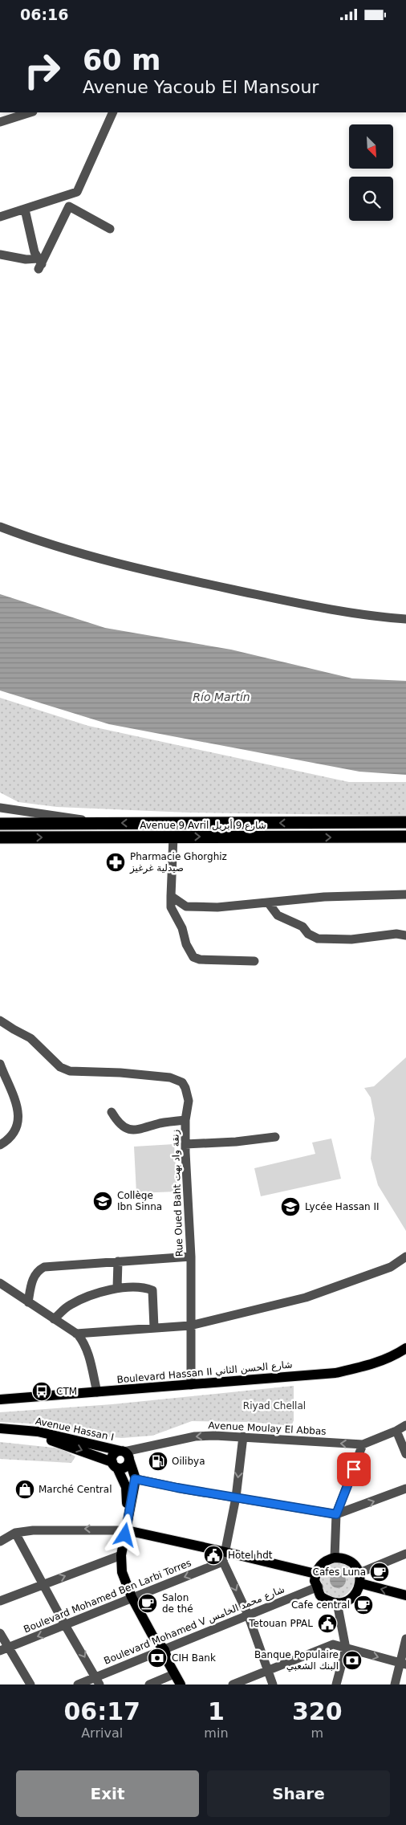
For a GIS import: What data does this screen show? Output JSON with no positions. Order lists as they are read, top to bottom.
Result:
{
  "streets": {
    "highway": ["Avenue 9 Avril شارع 9 أبريل"],
    "main road": ["Boulevard Hassan II شارع الحسن الثاني", "Avenue Hassan I"],
    "street": [
      "Rue Oued Baht زنقة واد بهت",
      "Avenue Moulay El Abbas",
      "Boulevard Mohamed Ben Larbi Torres",
      "Boulevard Mohamed V شارع محمد الخامس"
    ]
  },
  "crossings": [
    ["Rue Oued Baht زنقة واد بهت", "Boulevard Hassan II شارع الحسن الثاني"],
    ["Avenue Moulay El Abbas", "Avenue Hassan I"]
  ],
  "water": ["Río Martín"],
  "parks": ["Riyad Chellal"],
  "places": {
    "pharmacy": ["Pharmacie Ghorghiz صيدلية غرغيز"],
    "school or university": ["Collège Ibn Sinna", "Lycée Hassan II"],
    "bus stop": ["CTM"],
    "fuel station": ["Oilibya"],
    "shop": ["Marché Central"],
    "public building": ["Hotel hdt", "Tetouan PPAL"],
    "cafe": ["Cafes Luna", "Salon de thé", "Cafe central"],
    "bank": ["CIH Bank", "Banque Populaire البنك الشعبي"]
  },
  "north": "bottom right",
  "page": {
    "status": "06:16",
    "turn": ["60 m", "Avenue Yacoub El Mansour"],
    "eta": [
      "06:17",
      "Arrival",
      "1",
      "min",
      "320",
      "m"
    ],
    "buttons": ["Exit", "Share"]
  }
}
